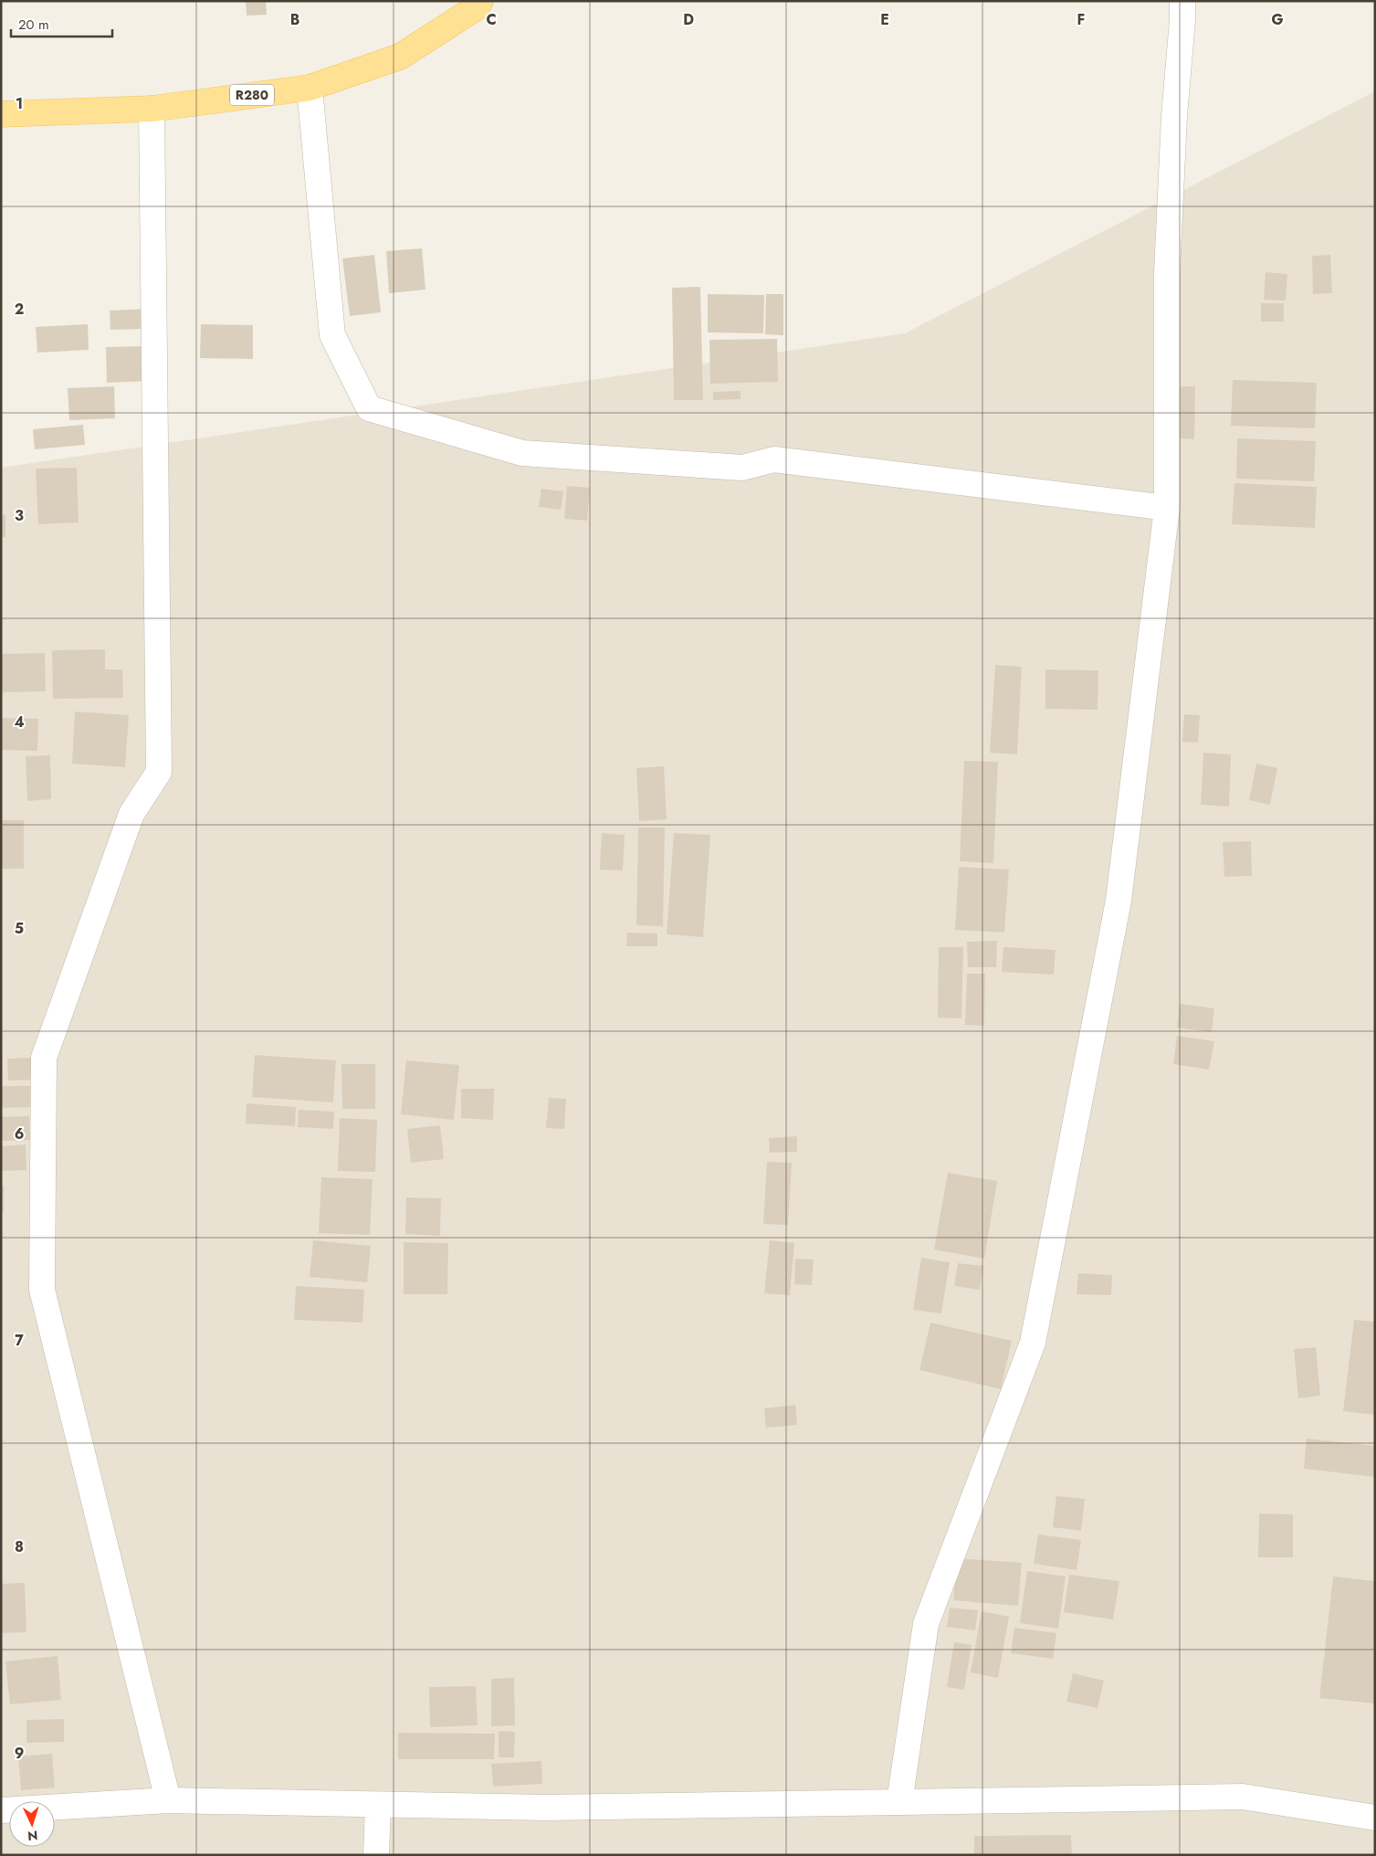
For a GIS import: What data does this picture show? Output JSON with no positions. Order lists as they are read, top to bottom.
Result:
{
  "streets": {
    "main road": ["R280"]
  },
  "scale_bar": "20 m",
  "north": "bottom",
  "grid": {
    "columns": [
      "B",
      "C",
      "D",
      "E",
      "F",
      "G"
    ],
    "rows": [
      "1",
      "2",
      "3",
      "4",
      "5",
      "6",
      "7",
      "8",
      "9"
    ]
  }
}
